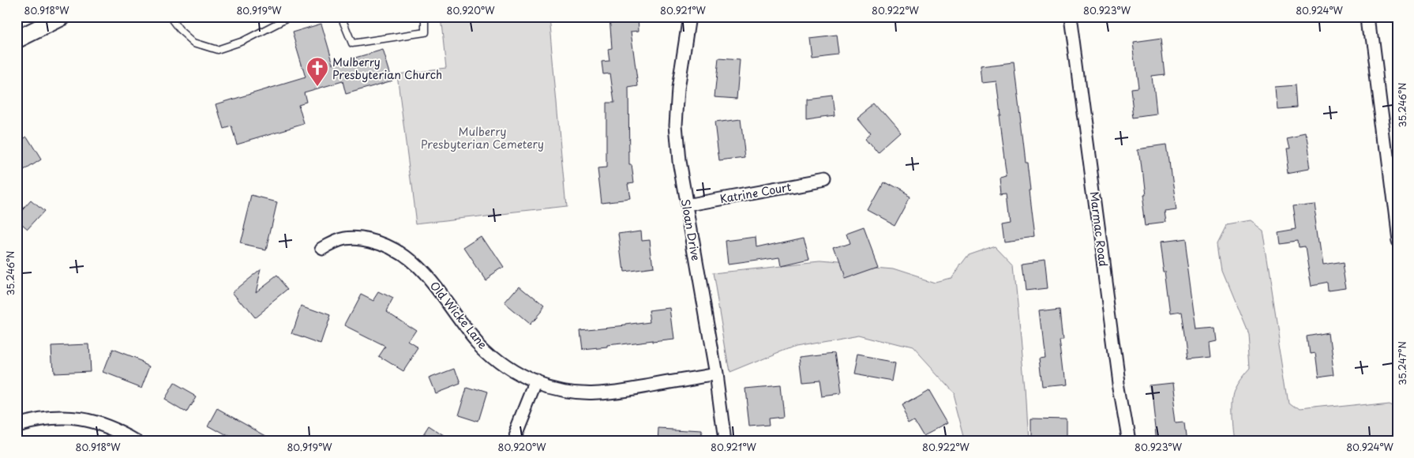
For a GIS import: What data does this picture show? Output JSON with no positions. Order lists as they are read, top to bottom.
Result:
{
  "streets": {
    "street": [
      "Katrine Court",
      "Marmac Road",
      "Sloan Drive",
      "Old Wicke Lane"
    ]
  },
  "crossings": [
    ["Katrine Court", "Sloan Drive"],
    ["Sloan Drive", "Old Wicke Lane"]
  ],
  "parks": ["Mulberry Presbyterian Cemetery"],
  "places": {
    "church": ["Mulberry Presbyterian Church"]
  },
  "coordinates": [
    "80.918°W",
    "80.919°W",
    "80.920°W",
    "80.921°W",
    "80.922°W",
    "80.923°W",
    "80.924°W",
    "35.246°N",
    "35.247°N"
  ]
}
